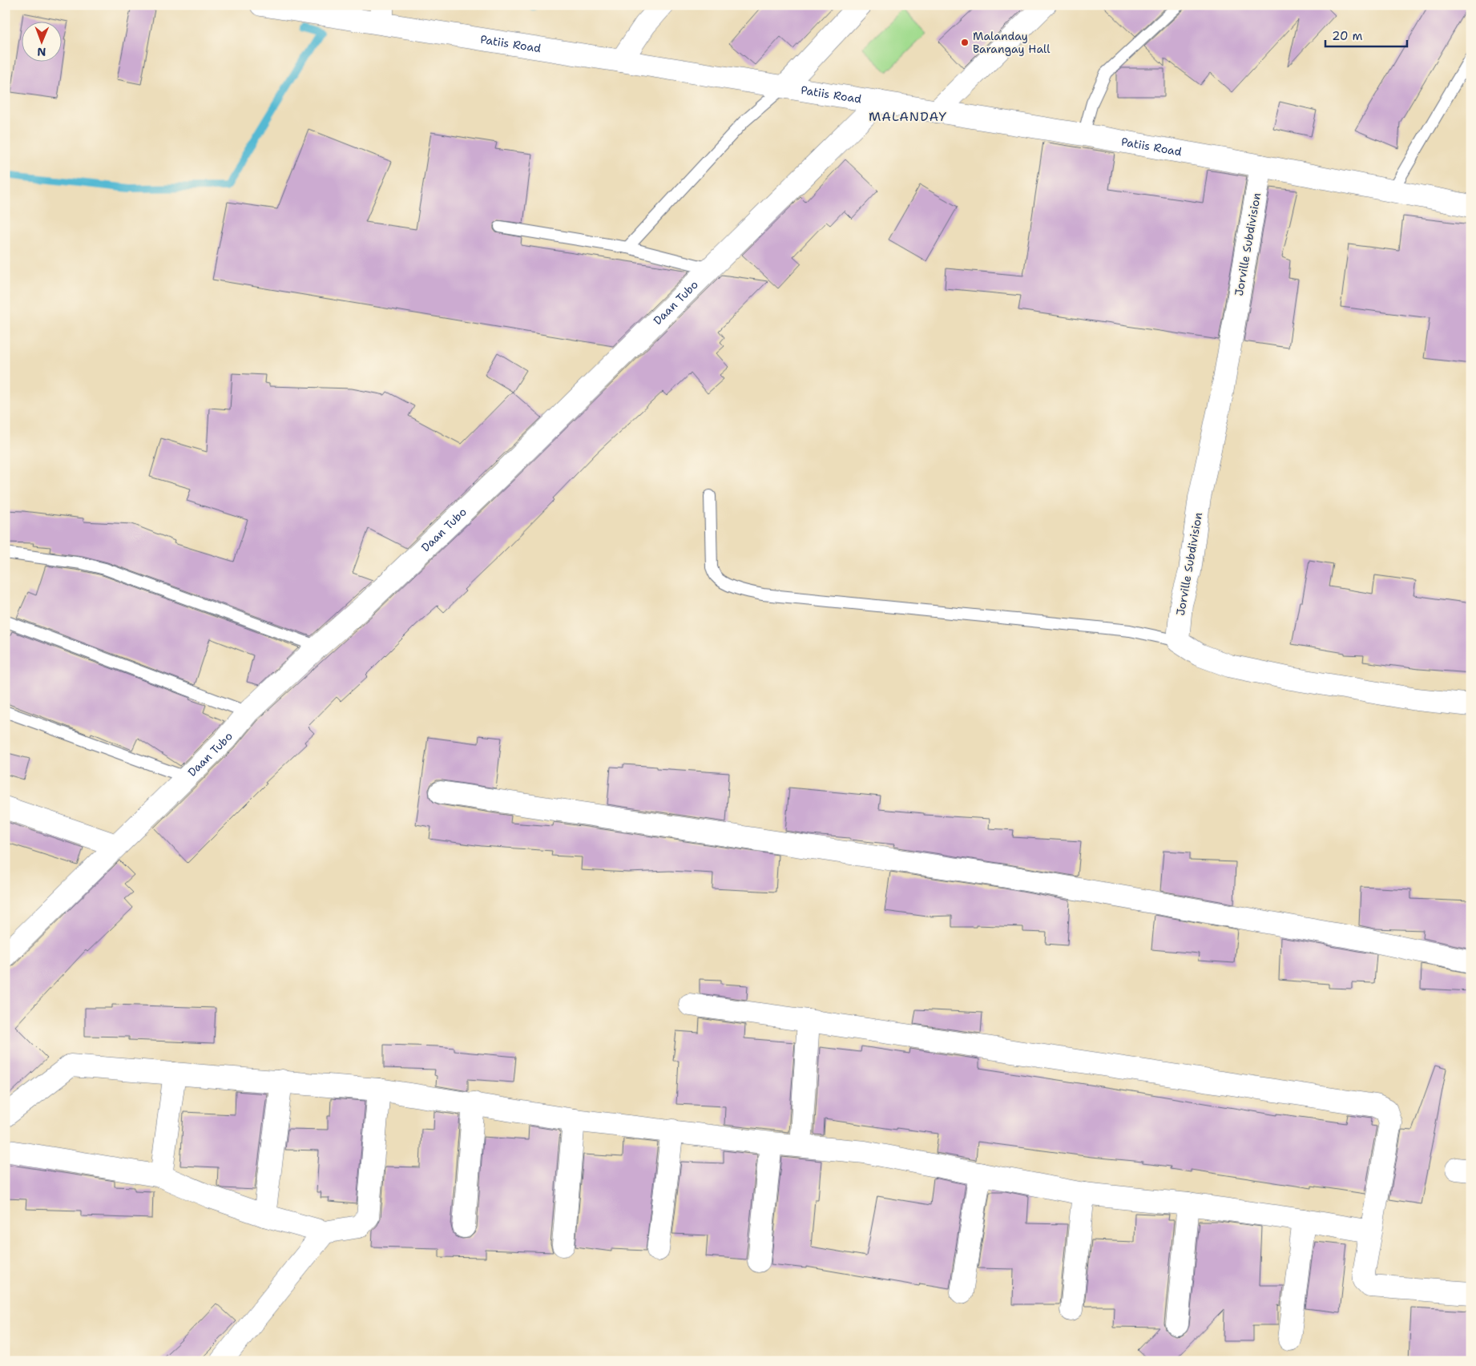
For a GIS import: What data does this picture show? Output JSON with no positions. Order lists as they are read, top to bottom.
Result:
{
  "streets": {
    "street": ["Patiis Road", "Jorville Subdivision", "Daan Tubo"]
  },
  "crossings": [
    ["Patiis Road", "Jorville Subdivision"],
    ["Patiis Road", "Daan Tubo"]
  ],
  "districts": ["MALANDAY"],
  "places": ["Malanday Barangay Hall"],
  "scale_bar": "20 m",
  "north": "bottom"
}
